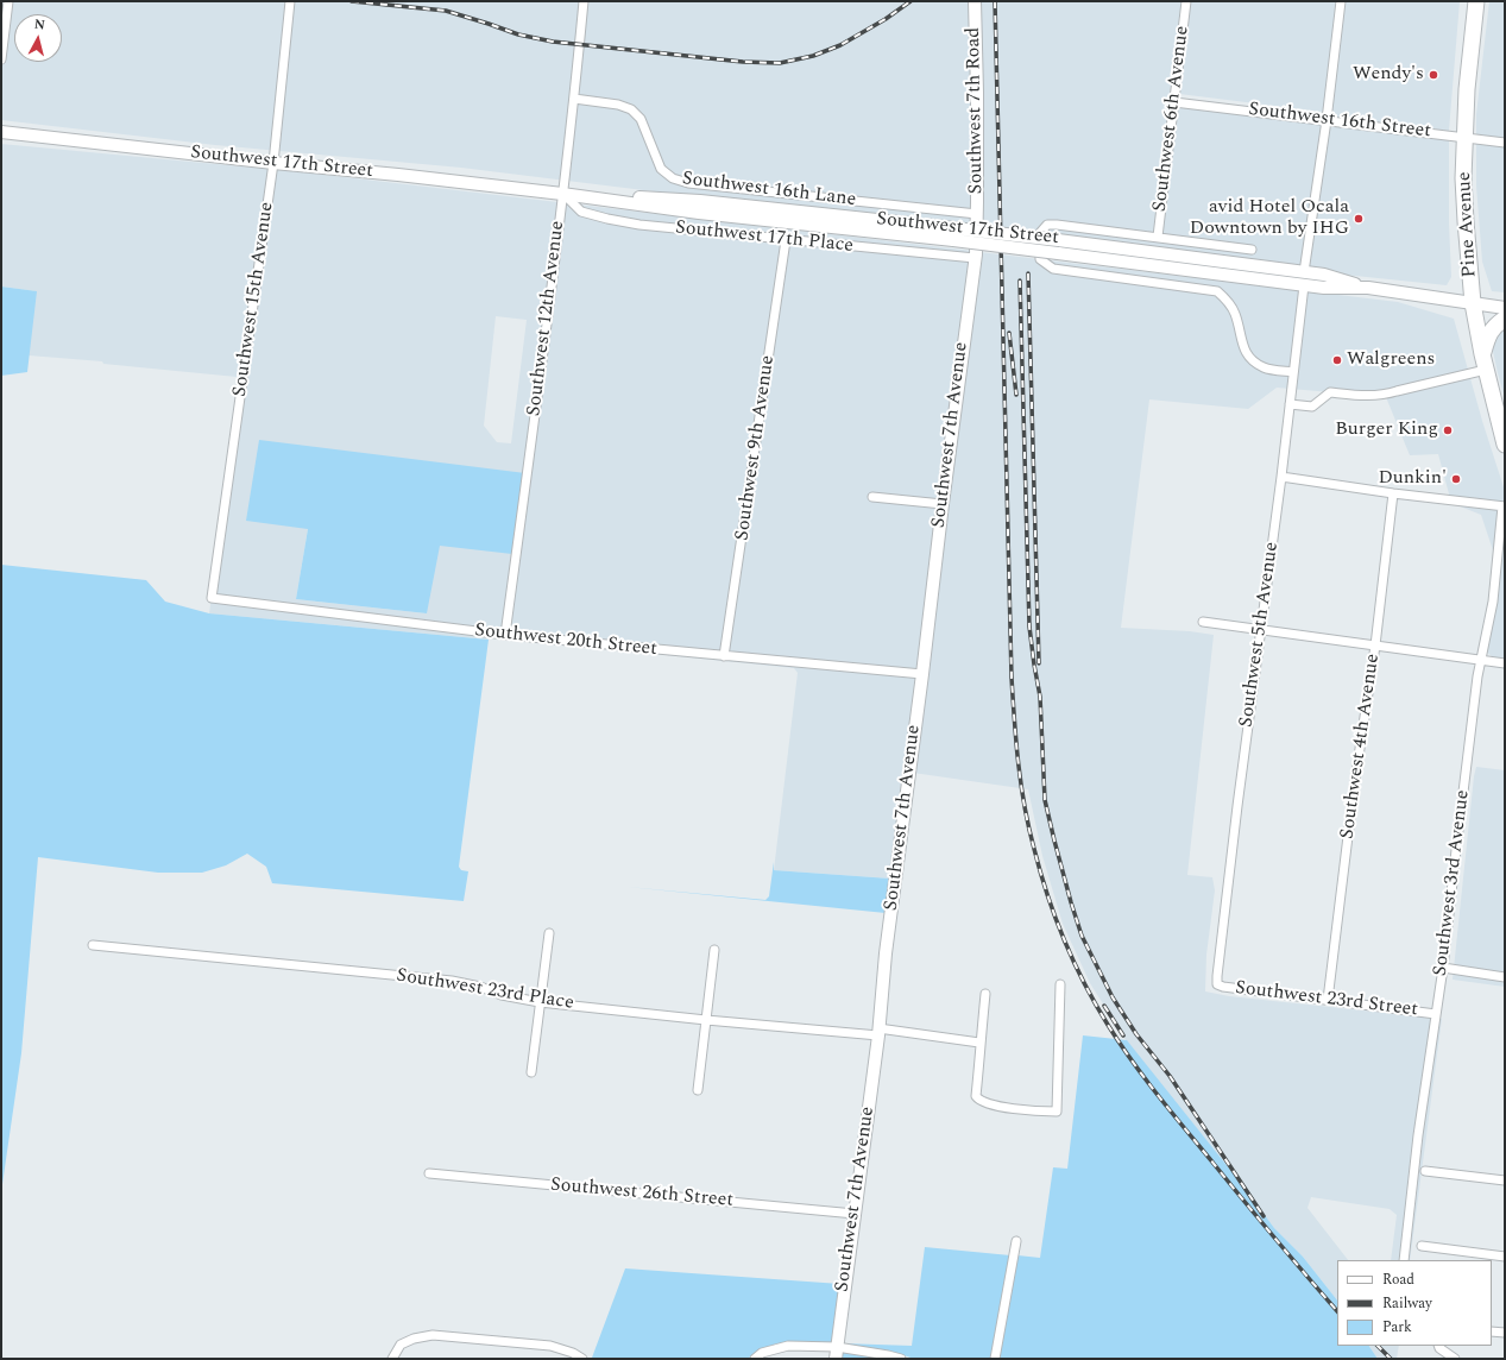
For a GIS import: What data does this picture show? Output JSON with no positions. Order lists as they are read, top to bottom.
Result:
{
  "streets": {
    "highway": ["Pine Avenue"],
    "main road": ["Southwest 7th Road", "Southwest 17th Street", "Southwest 7th Avenue"],
    "street": [
      "Southwest 6th Avenue",
      "Southwest 16th Street",
      "Southwest 16th Lane",
      "Southwest 17th Place",
      "Southwest 15th Avenue",
      "Southwest 12th Avenue",
      "Southwest 9th Avenue",
      "Southwest 5th Avenue",
      "Southwest 20th Street",
      "Southwest 4th Avenue",
      "Southwest 3rd Avenue",
      "Southwest 23rd Place",
      "Southwest 23rd Street",
      "Southwest 26th Street"
    ]
  },
  "crossings": [
    ["Southwest 7th Road", "Southwest 16th Lane"],
    ["Southwest 7th Road", "Southwest 17th Place"],
    ["Southwest 7th Road", "Southwest 7th Avenue"],
    ["Southwest 6th Avenue", "Southwest 16th Street"],
    ["Southwest 16th Street", "Pine Avenue"],
    ["Southwest 17th Street", "Pine Avenue"],
    ["Southwest 17th Street", "Southwest 17th Place"],
    ["Southwest 17th Street", "Southwest 15th Avenue"],
    ["Southwest 17th Street", "Southwest 12th Avenue"],
    ["Southwest 17th Street", "Southwest 5th Avenue"],
    ["Southwest 16th Lane", "Southwest 12th Avenue"],
    ["Southwest 17th Place", "Southwest 12th Avenue"],
    ["Southwest 17th Place", "Southwest 9th Avenue"],
    ["Southwest 15th Avenue", "Southwest 20th Street"],
    ["Southwest 12th Avenue", "Southwest 20th Street"],
    ["Southwest 7th Avenue", "Southwest 20th Street"],
    ["Southwest 7th Avenue", "Southwest 23rd Place"],
    ["Southwest 7th Avenue", "Southwest 26th Street"],
    ["Southwest 9th Avenue", "Southwest 20th Street"],
    ["Southwest 5th Avenue", "Southwest 23rd Street"],
    ["Southwest 4th Avenue", "Southwest 23rd Street"],
    ["Southwest 3rd Avenue", "Southwest 23rd Street"]
  ],
  "places": [
    "Wendy's",
    "avid Hotel Ocala Downtown by IHG",
    "Walgreens",
    "Burger King",
    "Dunkin'"
  ],
  "legend": ["Road", "Railway", "Park"],
  "north": "top"
}
